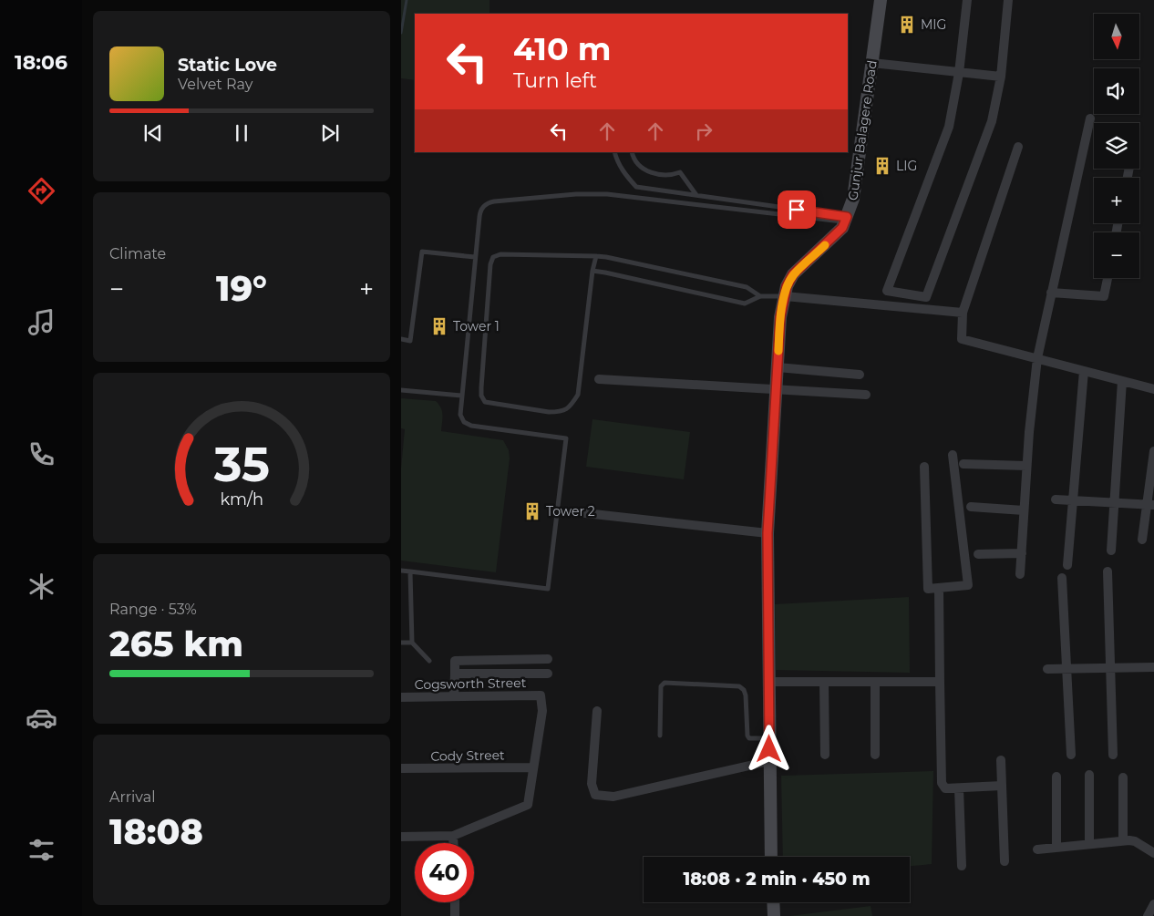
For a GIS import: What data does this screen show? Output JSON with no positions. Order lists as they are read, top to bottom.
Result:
{
  "streets": {
    "street": ["Gunjur Balagere Road", "Cogsworth Street", "Cody Street"]
  },
  "crossings": [
    ["Cogsworth Street", "Cody Street"]
  ],
  "places": {
    "building": [
      "MIG",
      "LIG",
      "Tower 1",
      "Tower 2"
    ]
  },
  "north": "bottom",
  "page": {
    "tabs": "18:06",
    "map_buttons": ["+", "−"],
    "turn": ["410 m", "Turn left"],
    "song": ["Static Love", "Velvet Ray"],
    "tile": [
      "Climate",
      ["Range · 53%", "265 km"],
      ["Arrival", "18:08"]
    ],
    "heat": ["−", "19°", "+"],
    "limit": "40",
    "trip": "18:08 · 2 min · 450 m",
    "gauge": ["35", "km/h"]
  }
}
